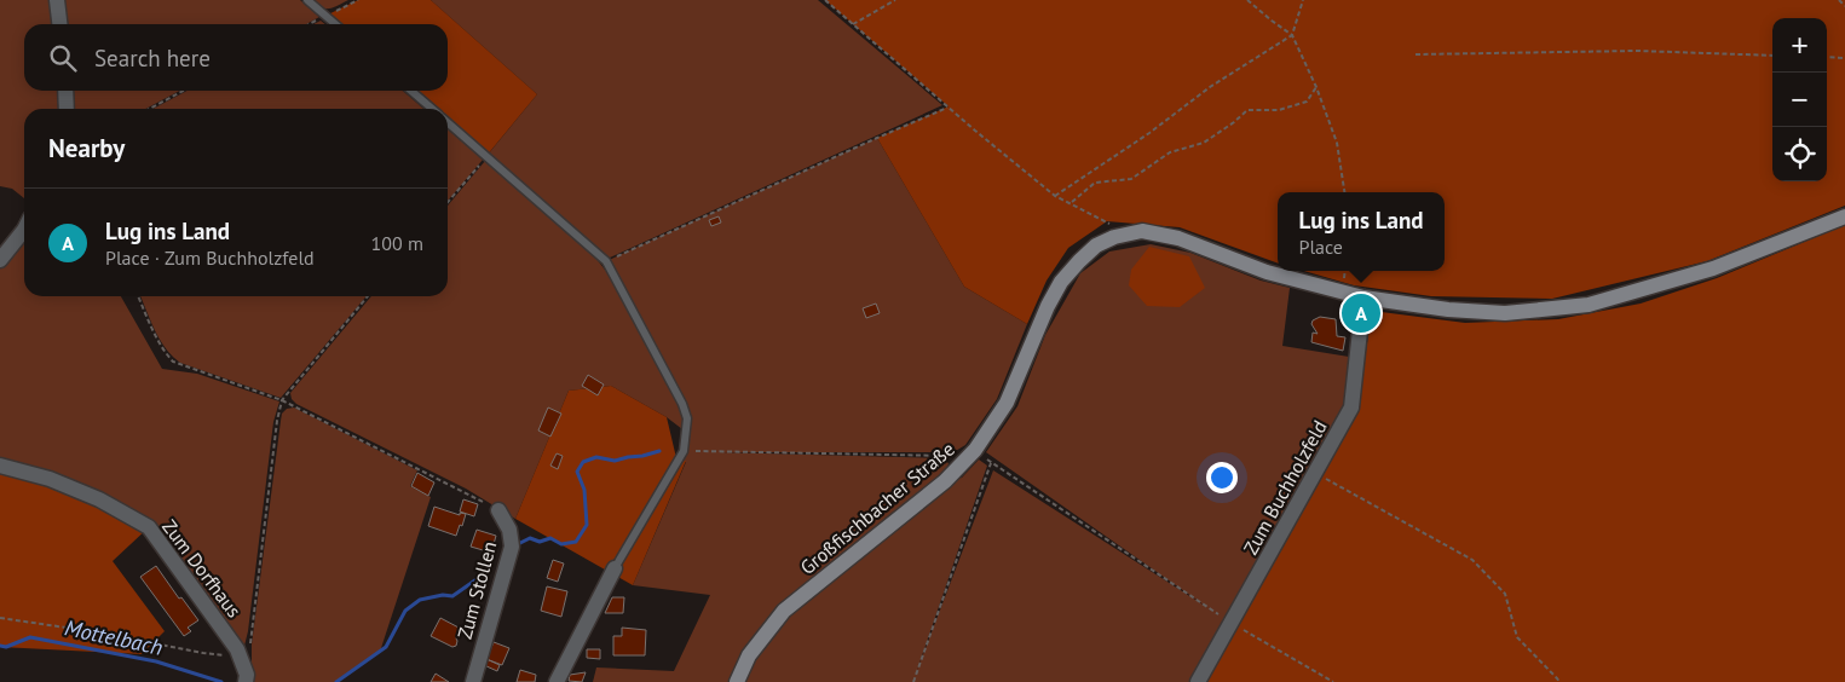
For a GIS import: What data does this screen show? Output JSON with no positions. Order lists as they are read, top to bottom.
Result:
{
  "streets": {
    "main road": ["Großfischbacher Straße"],
    "street": ["Zum Buchholzfeld", "Zum Dorfhaus", "Zum Stollen"]
  },
  "crossings": [
    ["Zum Buchholzfeld", "Großfischbacher Straße"]
  ],
  "water": ["Mottelbach"],
  "page": {
    "map_buttons": ["+", "−"],
    "search": "Search here",
    "heading": "Nearby",
    "list": [
      {
        "mark": "A",
        "name": "Lug ins Land",
        "note": "Place · Zum Buchholzfeld",
        "value": "100 m"
      }
    ],
    "popup": ["Lug ins Land", "Place"],
    "pins": "A"
  }
}
